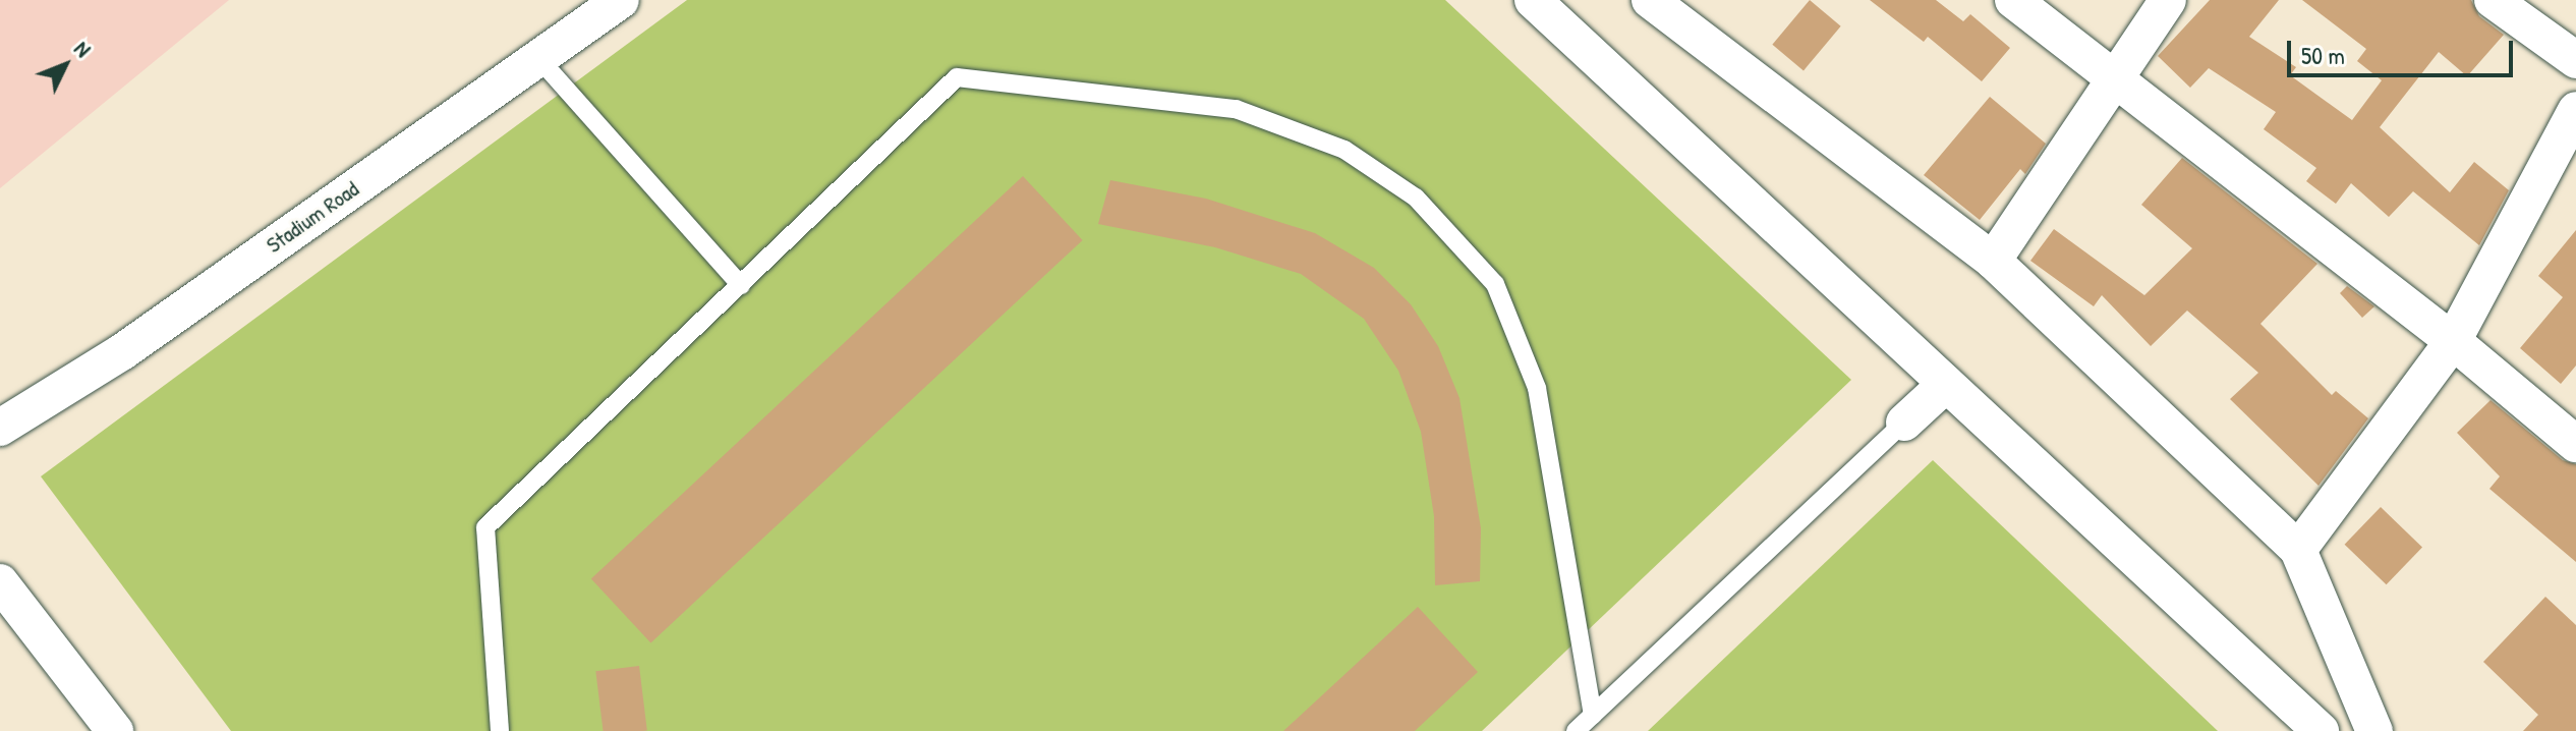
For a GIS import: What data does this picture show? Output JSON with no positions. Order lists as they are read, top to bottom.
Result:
{
  "streets": {
    "street": ["Stadium Road"]
  },
  "scale_bar": "50 m",
  "north": "top right"
}
